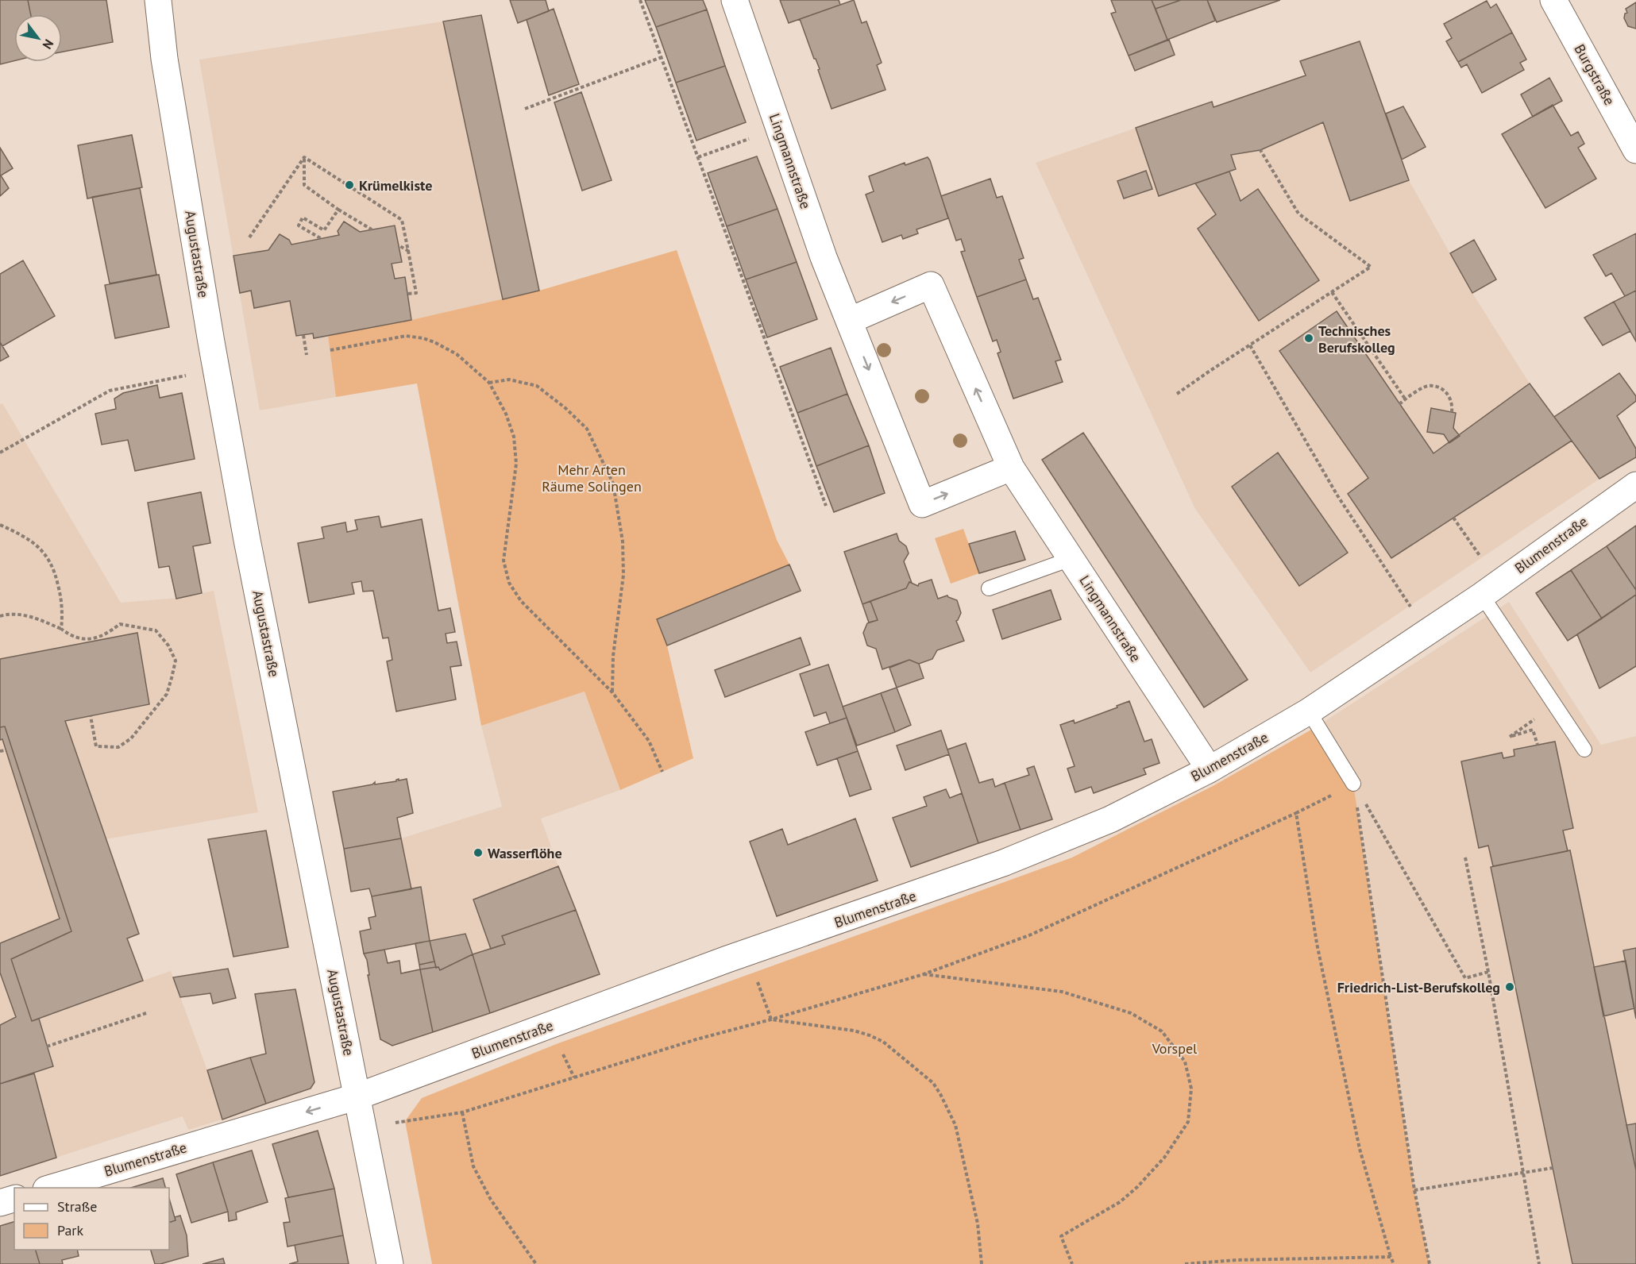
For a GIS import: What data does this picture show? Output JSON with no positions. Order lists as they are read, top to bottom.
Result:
{
  "streets": {
    "street": [
      "Burgstraße",
      "Lingmannstraße",
      "Augustastraße",
      "Blumenstraße"
    ]
  },
  "crossings": [
    ["Lingmannstraße", "Blumenstraße"],
    ["Augustastraße", "Blumenstraße"]
  ],
  "parks": ["Mehr Arten Räume Solingen", "Vorspel"],
  "places": [
    "Krümelkiste",
    "Technisches Berufskolleg",
    "Wasserflöhe",
    "Friedrich-List-Berufskolleg"
  ],
  "legend": ["Straße", "Park"],
  "north": "bottom right"
}
